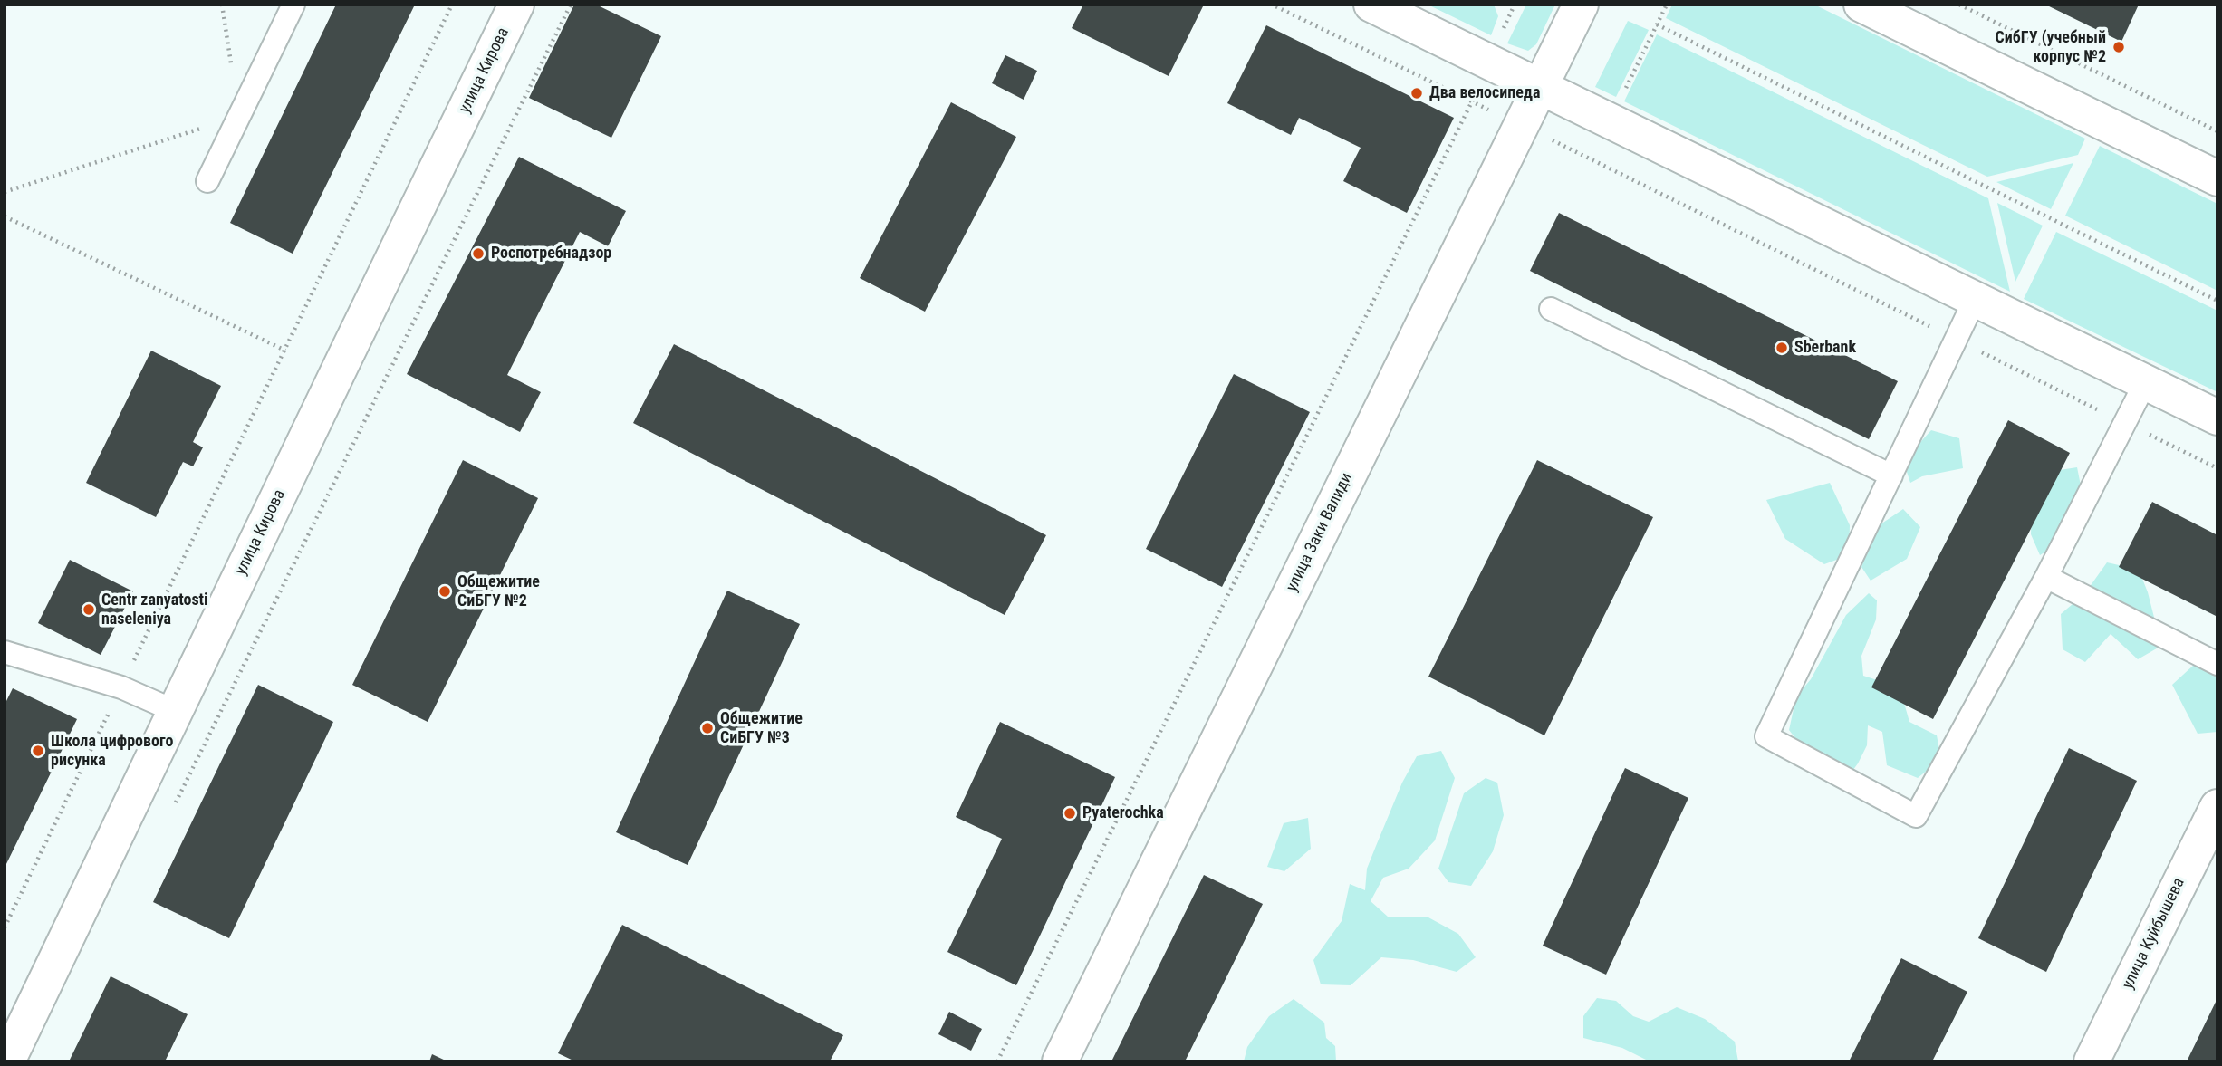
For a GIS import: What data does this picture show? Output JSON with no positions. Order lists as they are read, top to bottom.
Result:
{
  "streets": {
    "street": ["улица Кирова", "улица Заки Валиди", "улица Куйбышева"]
  },
  "places": [
    "СибГУ (учебный корпус №2",
    "Два велосипеда",
    "Роспотребнадзор",
    "Sberbank",
    "Общежитие СиБГУ №2",
    "Centr zanyatosti naseleniya",
    "Общежитие СиБГУ №3",
    "Школа цифрового рисунка",
    "Pyaterochka"
  ]
}
